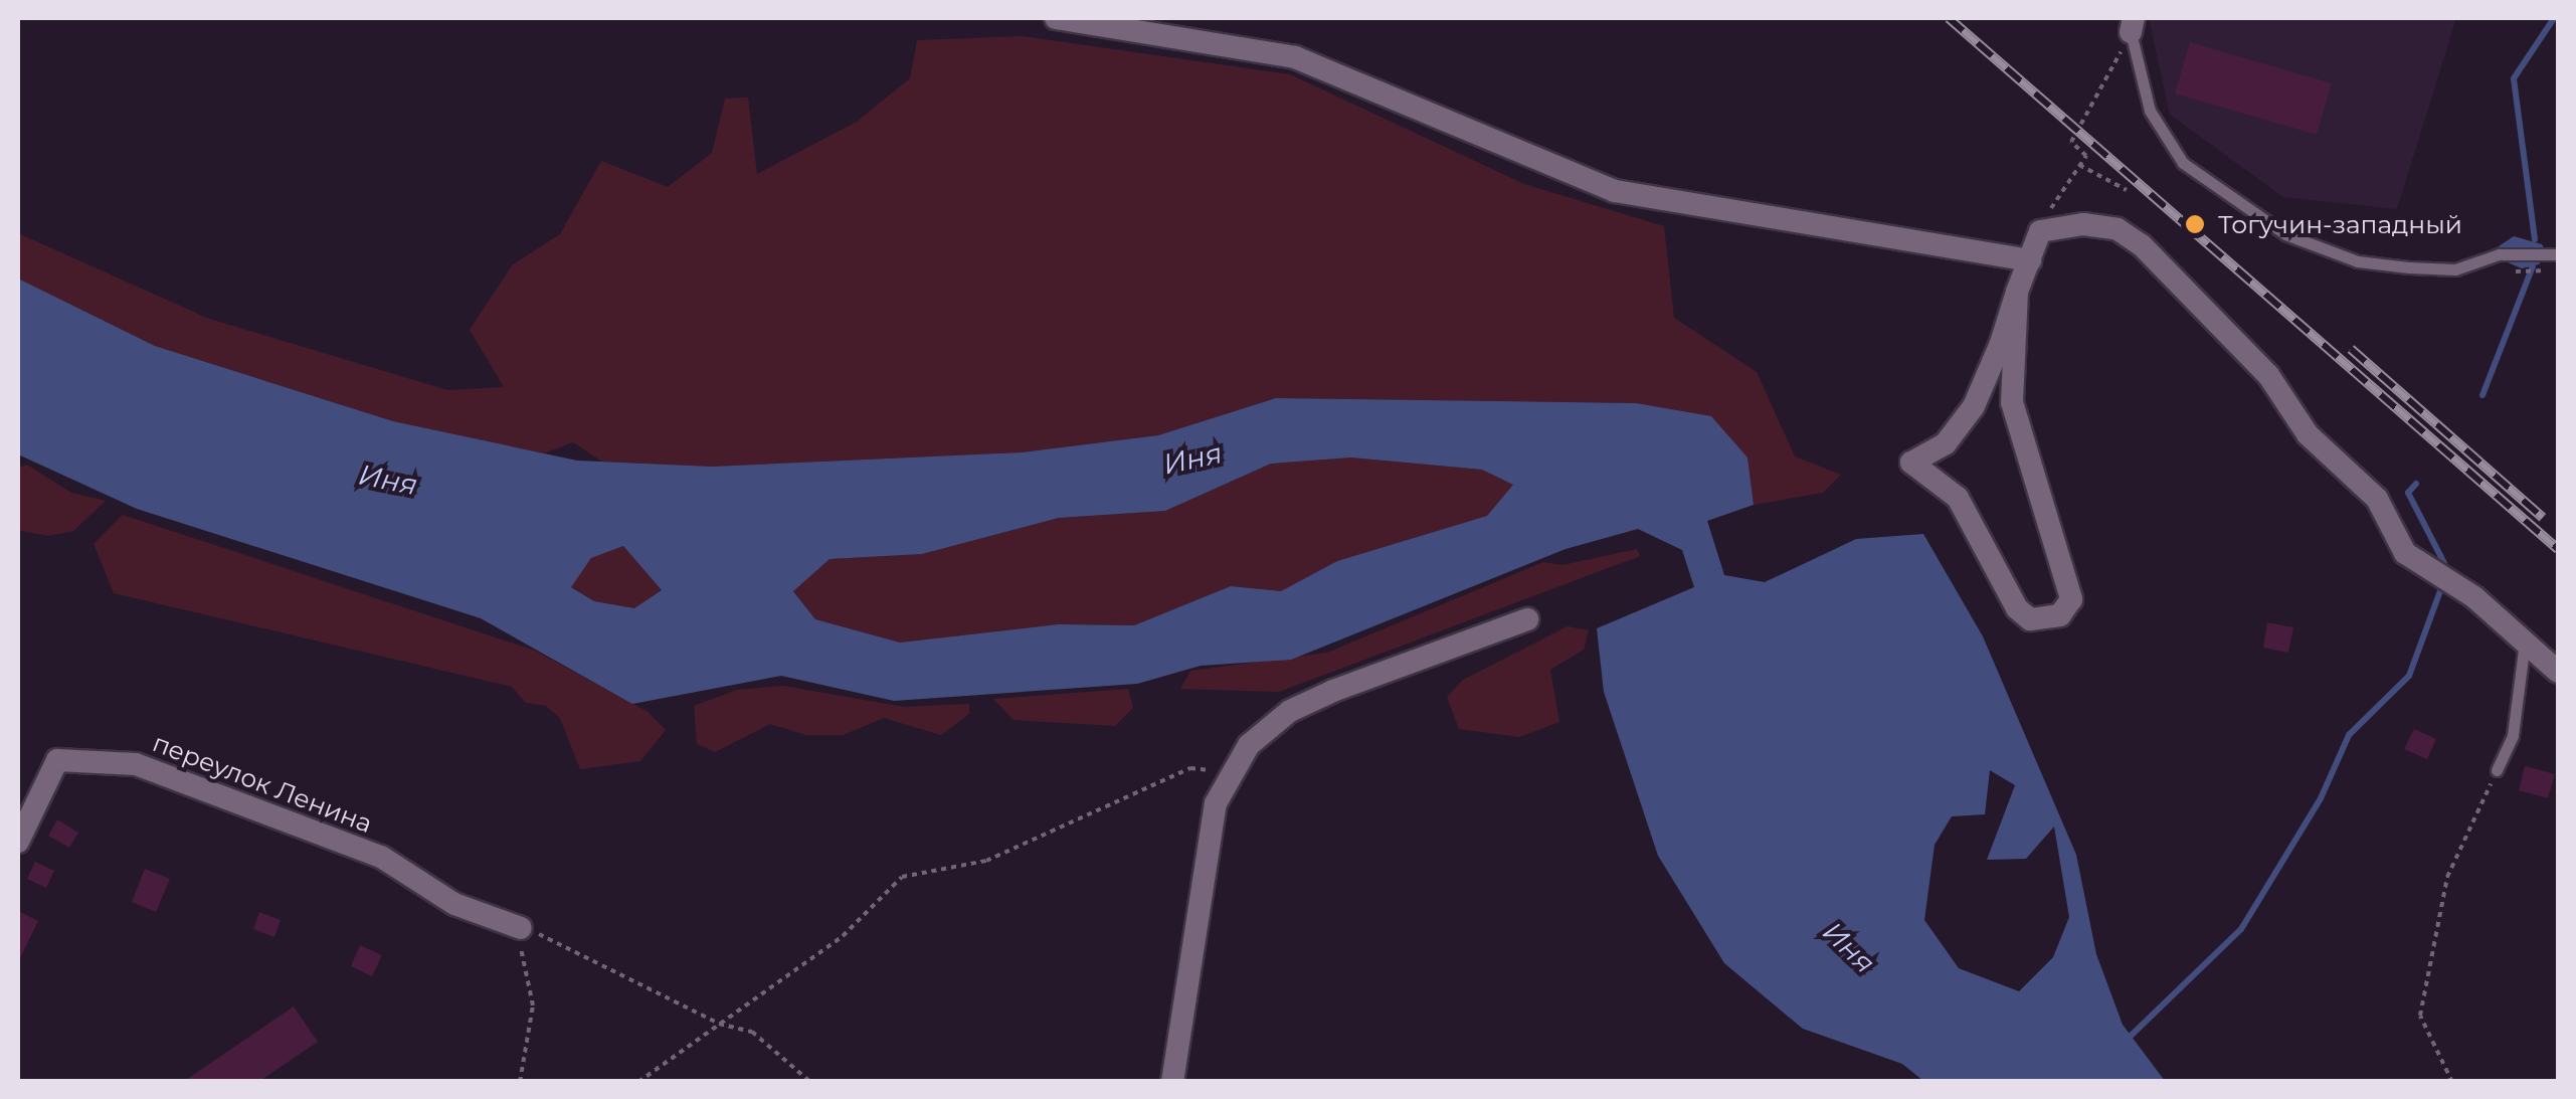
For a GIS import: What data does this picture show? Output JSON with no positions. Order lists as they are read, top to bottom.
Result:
{
  "streets": {
    "street": ["переулок Ленина"]
  },
  "water": ["Иня"],
  "places": ["Тогучин-западный"]
}
